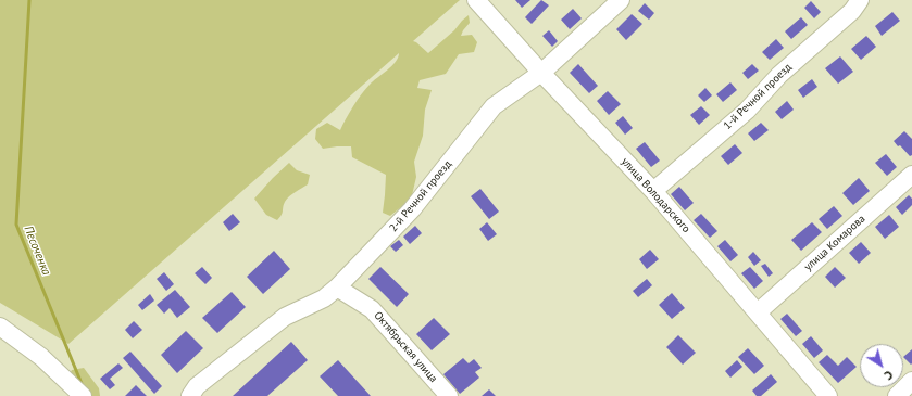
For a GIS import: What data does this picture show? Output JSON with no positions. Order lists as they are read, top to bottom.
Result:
{
  "streets": {
    "street": [
      "1-й Речной проезд",
      "улица Володарского",
      "2-й Речной проезд",
      "улица Комарова",
      "Октябрьская улица"
    ]
  },
  "crossings": [
    ["1-й Речной проезд", "улица Володарского"],
    ["улица Володарского", "2-й Речной проезд"],
    ["улица Володарского", "улица Комарова"],
    ["2-й Речной проезд", "Октябрьская улица"]
  ],
  "water": ["Песоченка"],
  "north": "bottom right"
}
